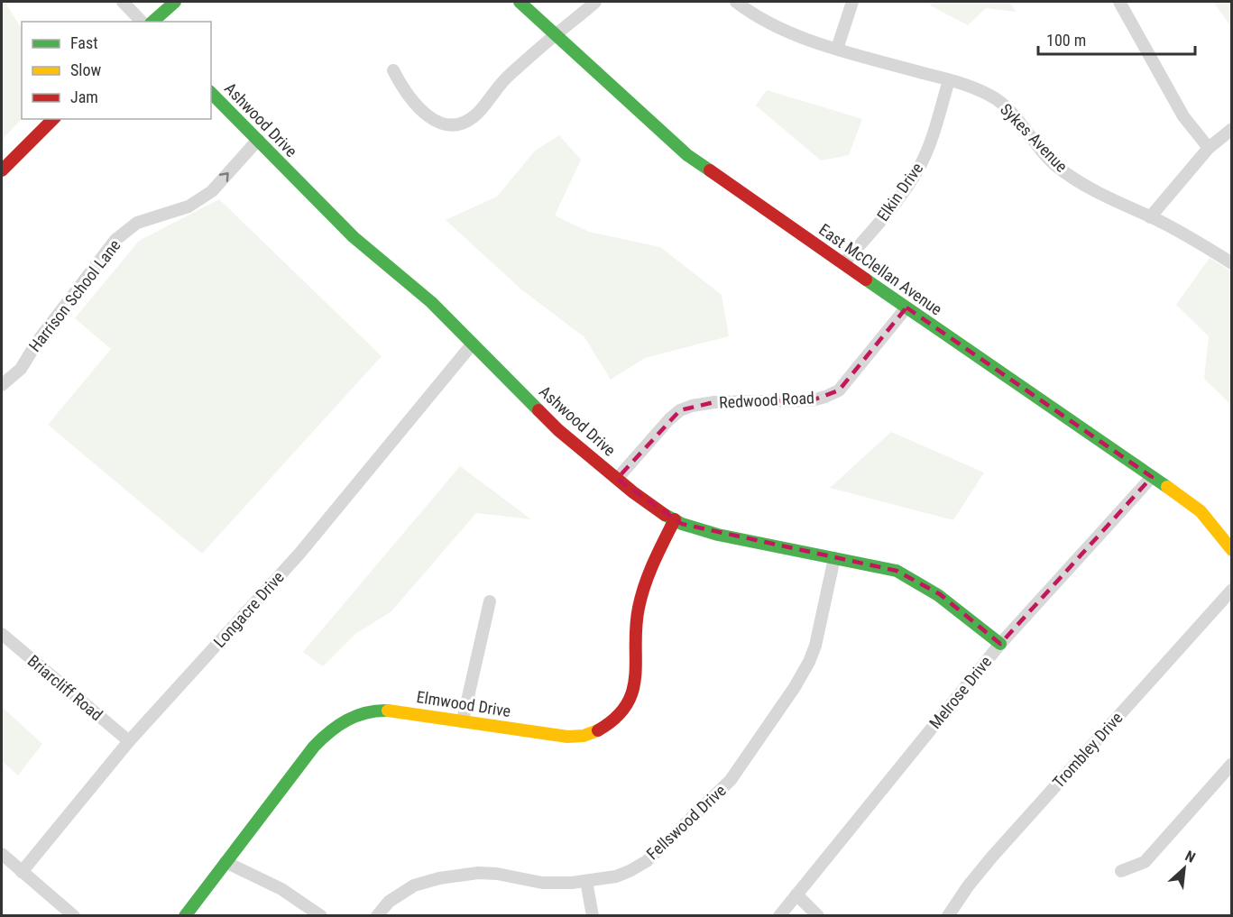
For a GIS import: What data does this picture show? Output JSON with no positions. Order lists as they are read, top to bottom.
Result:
{
  "streets": {
    "street": [
      "Ashwood Drive",
      "Sykes Avenue",
      "Elkin Drive",
      "East McClellan Avenue",
      "Harrison School Lane",
      "Redwood Road",
      "Longacre Drive",
      "Briarcliff Road",
      "Melrose Drive",
      "Elmwood Drive",
      "Trombley Drive",
      "Fellswood Drive"
    ]
  },
  "crossings": [
    ["Ashwood Drive", "Harrison School Lane"],
    ["Ashwood Drive", "Redwood Road"],
    ["Ashwood Drive", "Longacre Drive"],
    ["Ashwood Drive", "Melrose Drive"],
    ["Ashwood Drive", "Elmwood Drive"],
    ["Ashwood Drive", "Fellswood Drive"],
    ["Sykes Avenue", "Elkin Drive"],
    ["Elkin Drive", "East McClellan Avenue"],
    ["East McClellan Avenue", "Redwood Road"],
    ["East McClellan Avenue", "Melrose Drive"],
    ["Longacre Drive", "Briarcliff Road"]
  ],
  "one_way": ["Harrison School Lane"],
  "legend": ["Fast", "Slow", "Jam"],
  "scale_bar": "100 m",
  "north": "top right"
}
